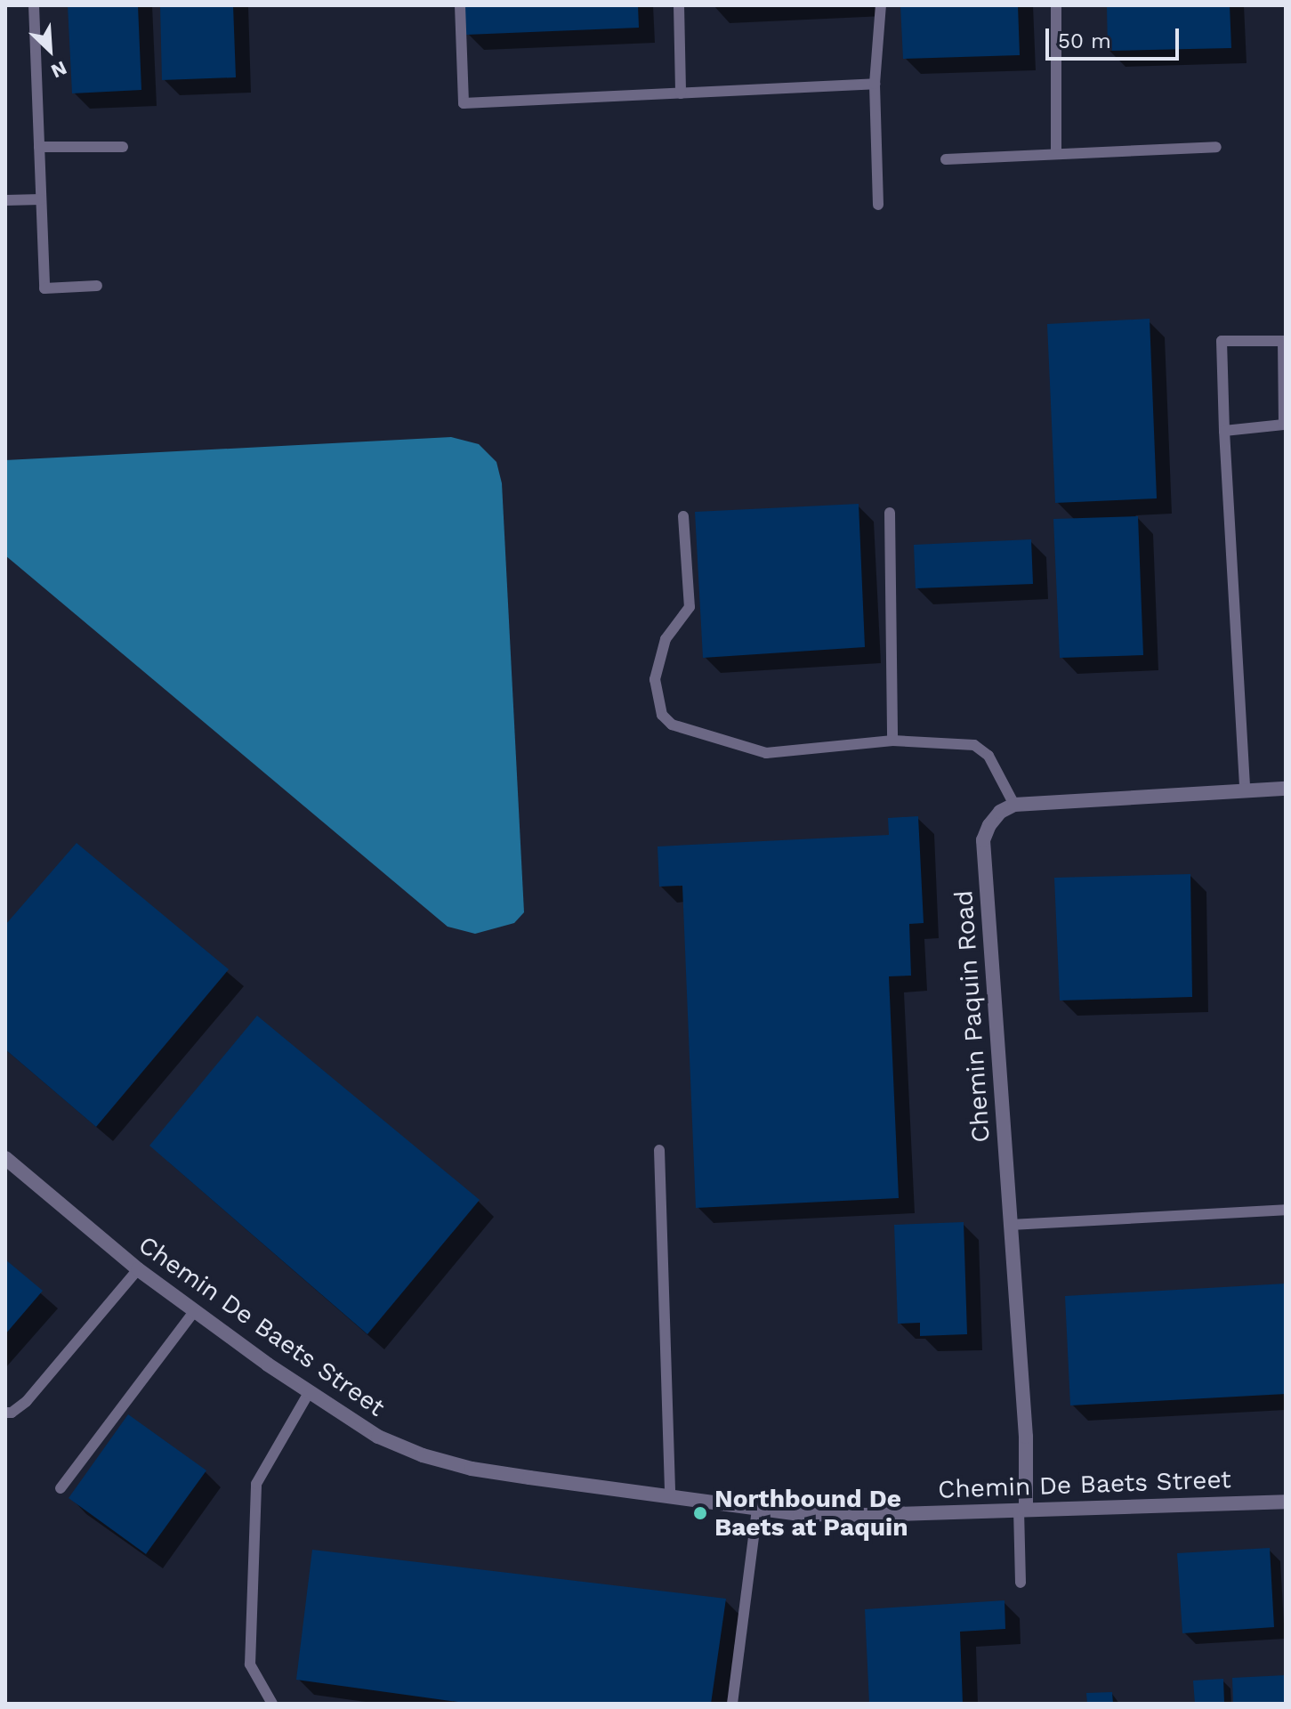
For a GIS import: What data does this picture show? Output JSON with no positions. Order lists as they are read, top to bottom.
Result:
{
  "streets": {
    "street": ["Chemin Paquin Road", "Chemin De Baets Street"]
  },
  "crossings": [
    ["Chemin Paquin Road", "Chemin De Baets Street"]
  ],
  "places": ["Northbound De Baets at Paquin"],
  "scale_bar": "50 m",
  "north": "bottom right"
}
